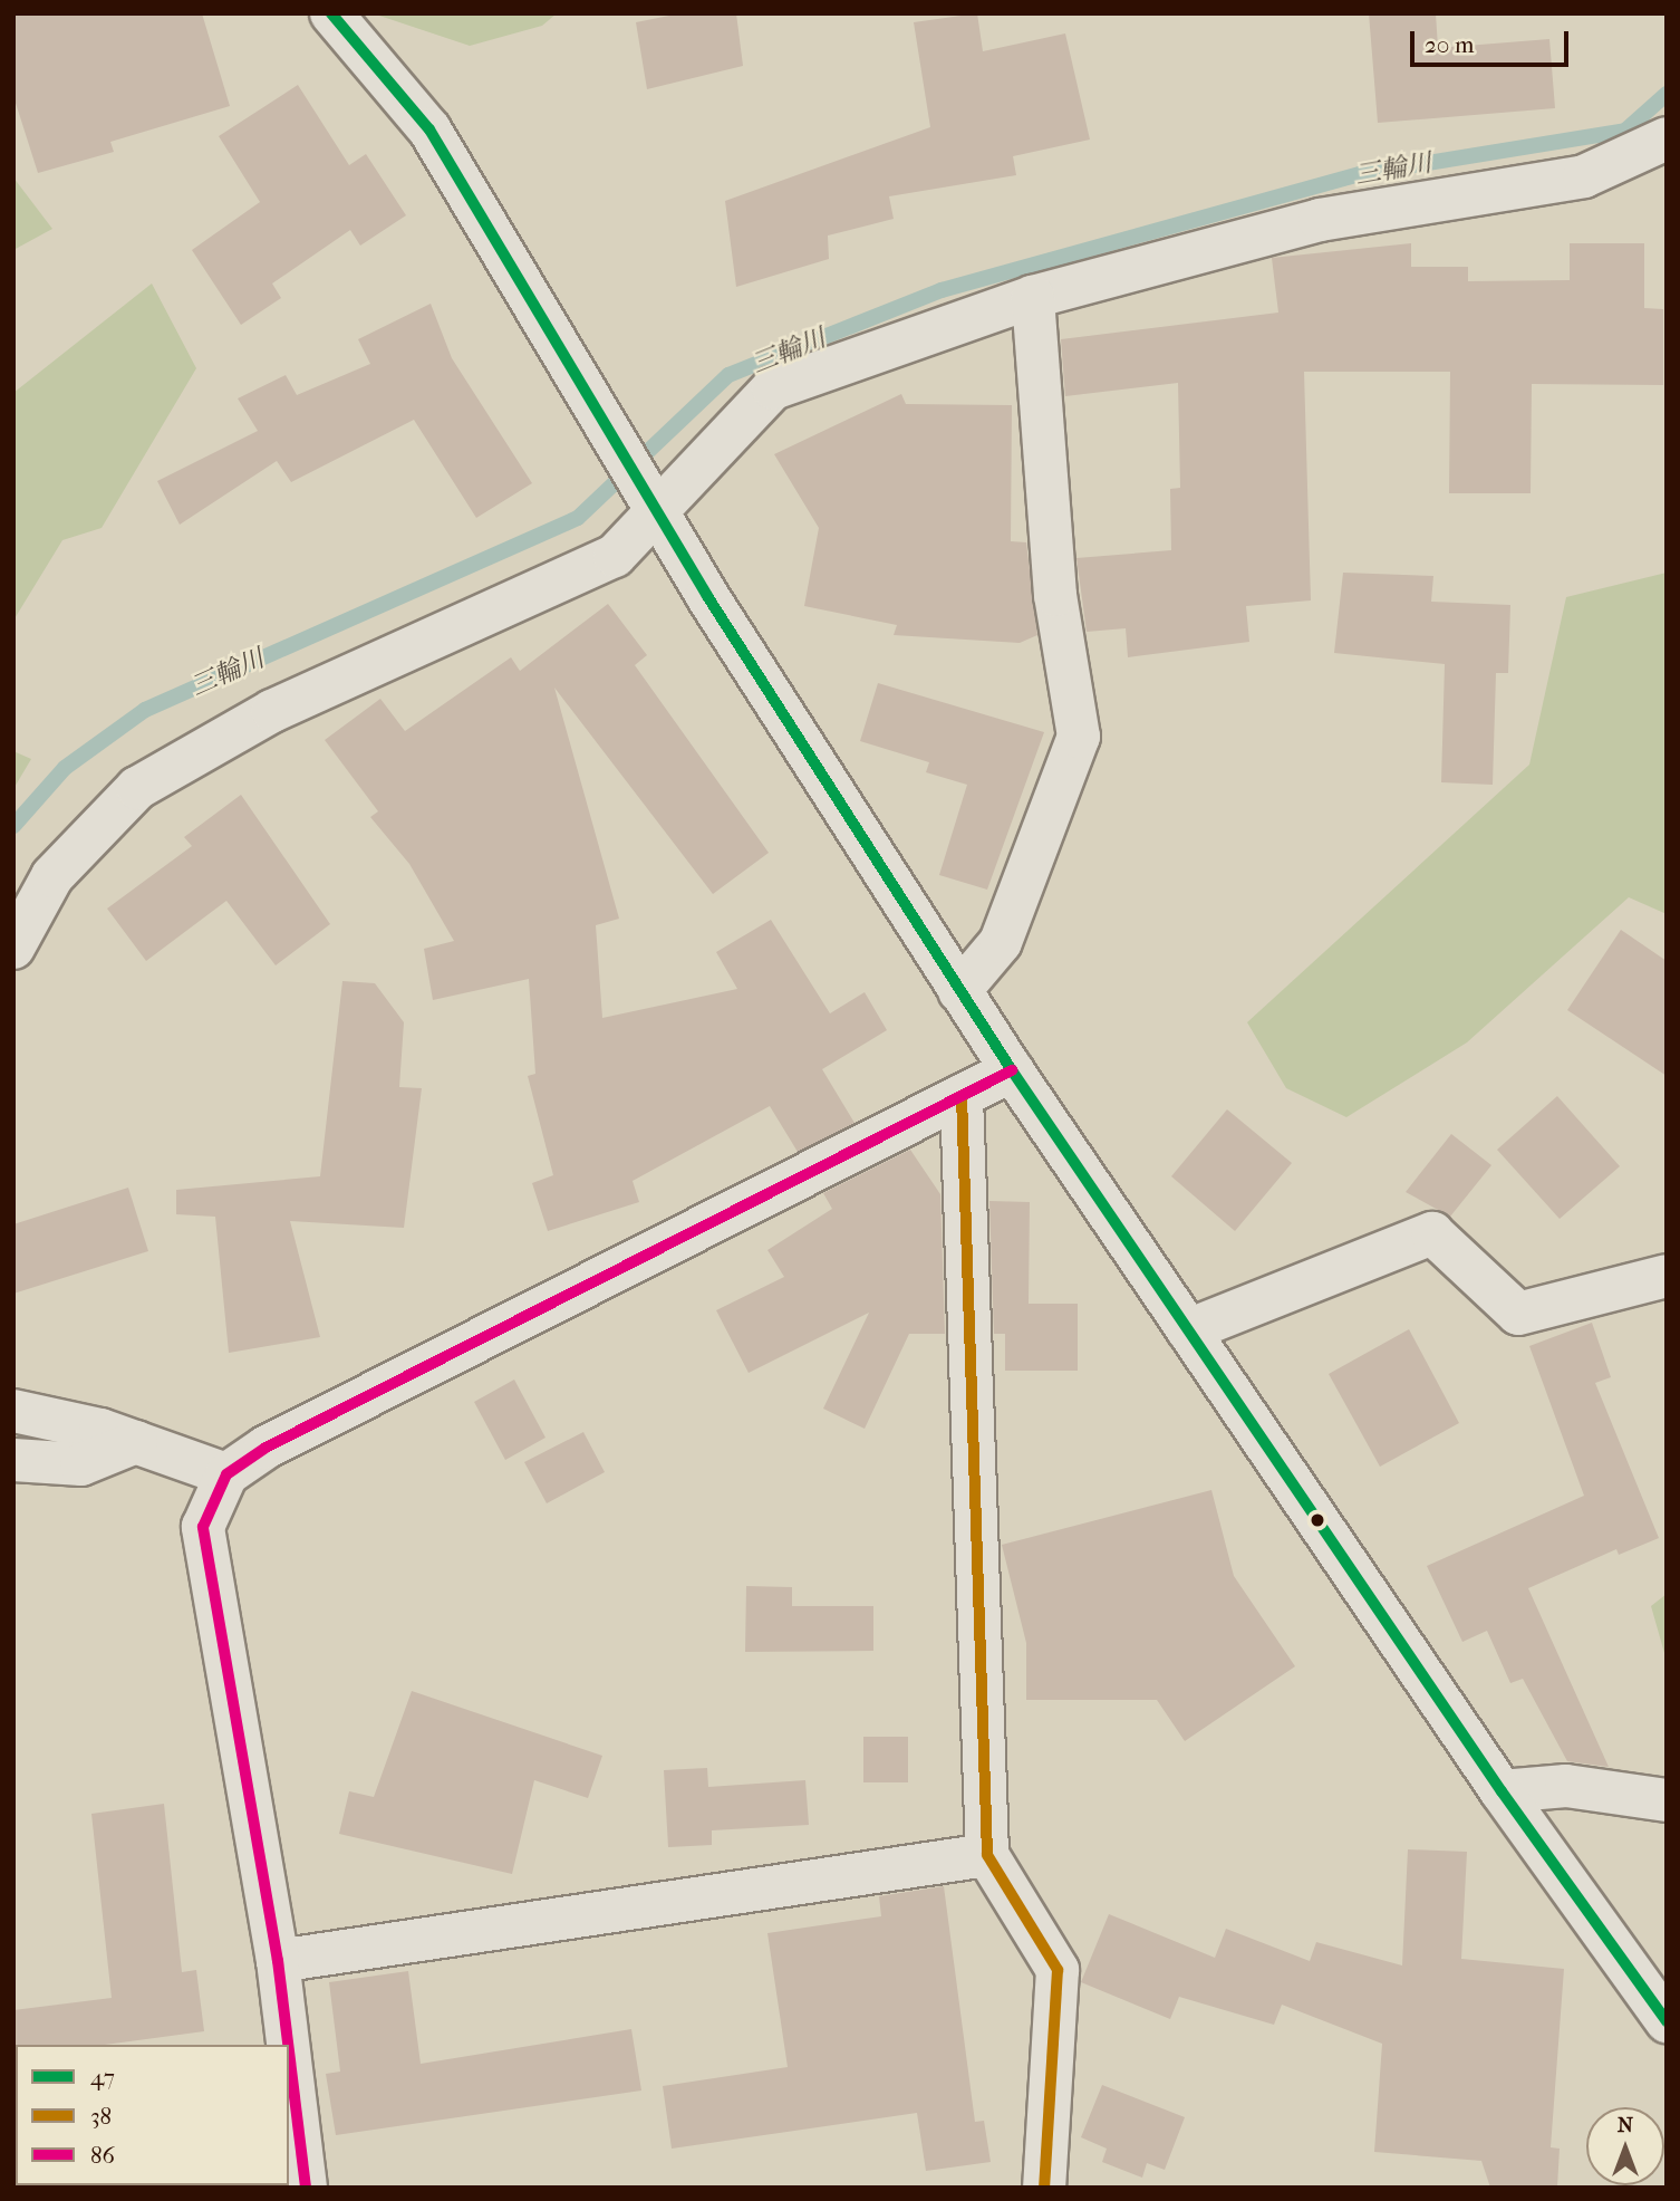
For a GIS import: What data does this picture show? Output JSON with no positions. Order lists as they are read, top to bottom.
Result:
{
  "water": ["三輪川"],
  "lines": ["transit line 47", "transit line 86", "transit line 38"],
  "legend": ["47", "38", "86"],
  "scale_bar": "20 m",
  "north": "top"
}
